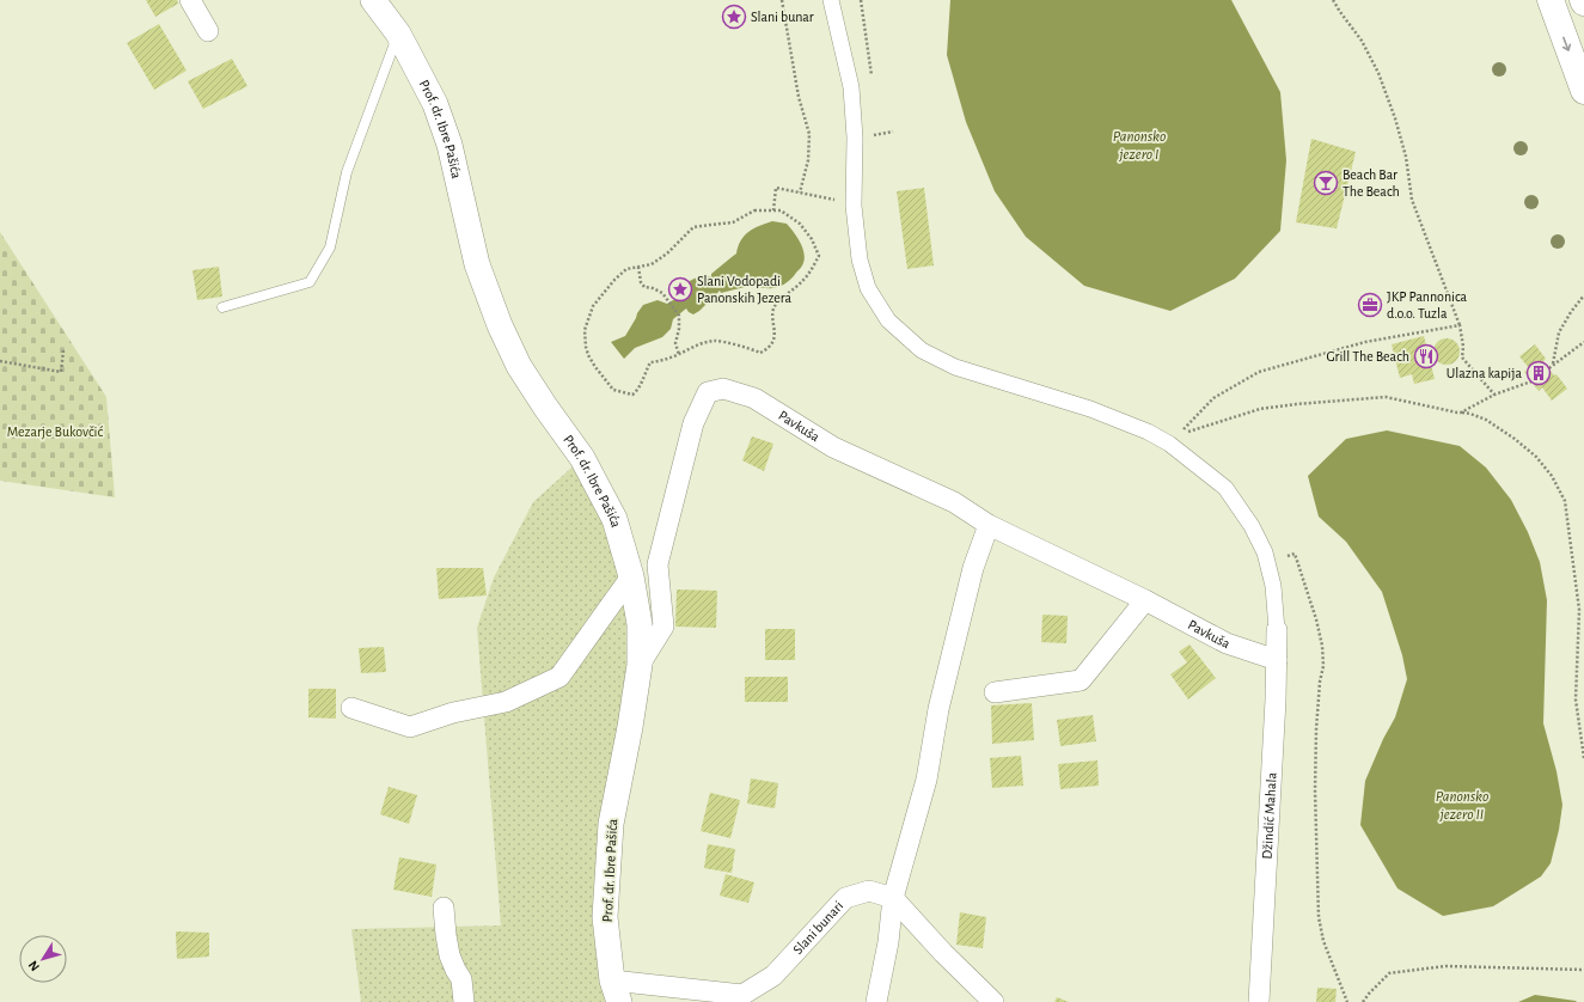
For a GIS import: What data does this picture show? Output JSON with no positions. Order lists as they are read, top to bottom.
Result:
{
  "streets": {
    "street": [
      "Prof. dr. Ibre Pašića",
      "Pavkuša",
      "Džindić Mahala",
      "Slani bunari"
    ]
  },
  "crossings": [
    ["Prof. dr. Ibre Pašića", "Pavkuša"],
    ["Prof. dr. Ibre Pašića", "Slani bunari"],
    ["Pavkuša", "Džindić Mahala"]
  ],
  "water": ["Panonsko jezero I", "Panonsko jezero II"],
  "parks": ["Mezarje Bukovčić"],
  "places": {
    "place": ["Slani bunar", "Slani Vodopadi Panonskih Jezera"],
    "bar": ["Beach Bar The Beach"],
    "office": ["JKP Pannonica d.o.o. Tuzla"],
    "restaurant": ["Grill The Beach"],
    "building": ["Ulazna kapija"]
  },
  "north": "bottom left"
}
